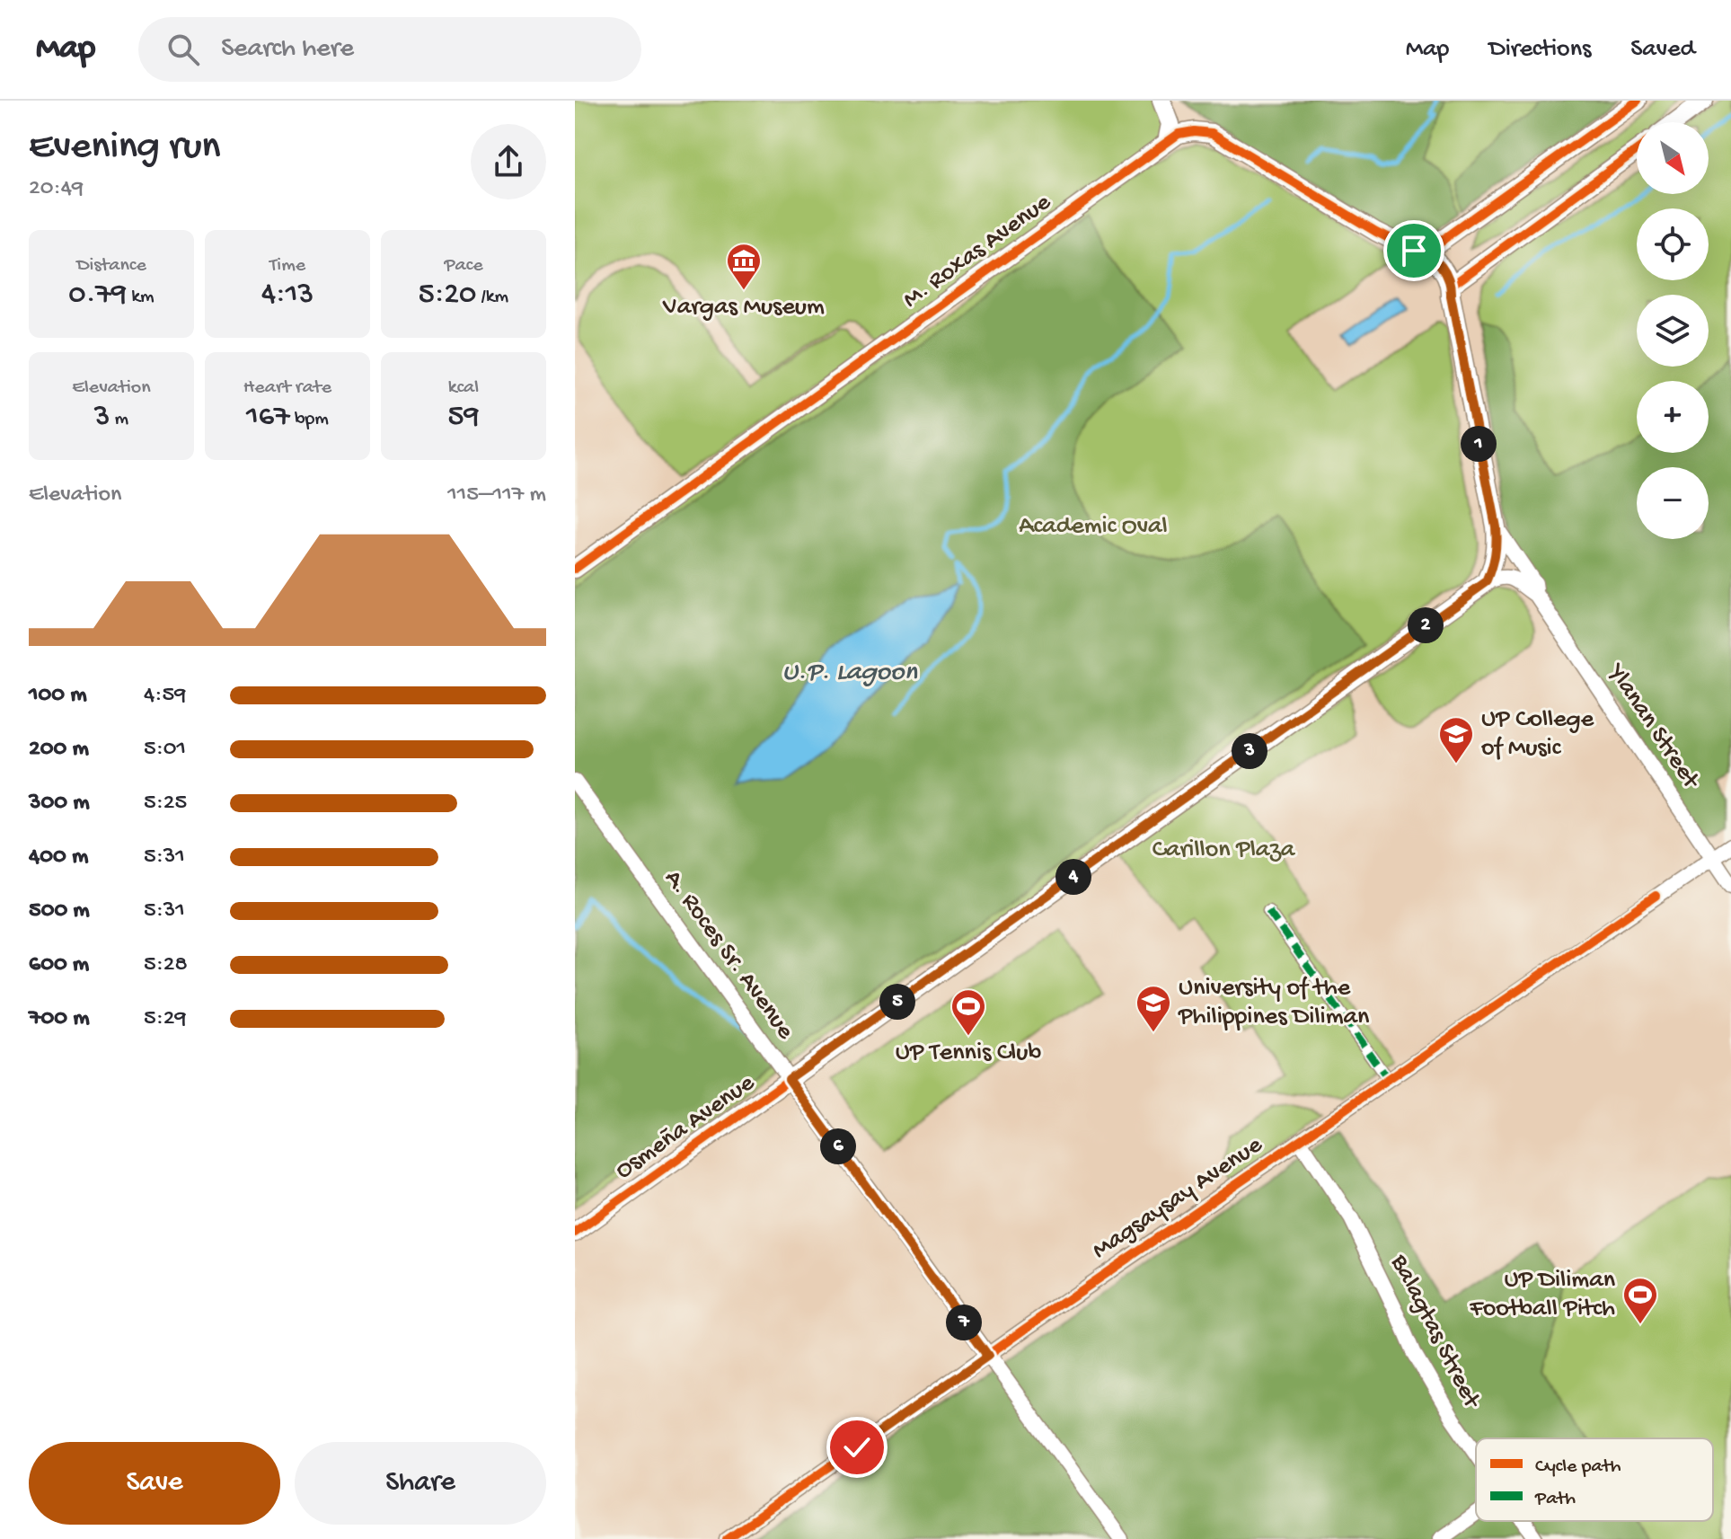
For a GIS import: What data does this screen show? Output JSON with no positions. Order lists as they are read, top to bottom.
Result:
{
  "streets": {
    "street": [
      "M. Roxas Avenue",
      "Ylanan Street",
      "A. Roces Sr. Avenue",
      "Osmeña Avenue",
      "Magsaysay Avenue",
      "Balagtas Street"
    ]
  },
  "crossings": [
    ["Ylanan Street", "Osmeña Avenue"],
    ["Ylanan Street", "Magsaysay Avenue"],
    ["A. Roces Sr. Avenue", "Osmeña Avenue"],
    ["A. Roces Sr. Avenue", "Magsaysay Avenue"],
    ["Magsaysay Avenue", "Balagtas Street"]
  ],
  "water": ["U.P. Lagoon"],
  "parks": ["Academic Oval", "Carillon Plaza"],
  "places": {
    "museum": ["Vargas Museum"],
    "school or university": ["UP College of Music", "University of the Philippines Diliman"],
    "sports": ["UP Tennis Club", "UP Diliman Football Pitch"]
  },
  "legend": ["Cycle path", "Path"],
  "north": "bottom right",
  "page": {
    "header": "Map",
    "search": "Search here",
    "nav": ["Map", "Directions", "Saved"],
    "heading": ["Evening run", "20:49"],
    "map_buttons": ["+", "−"],
    "stats": [
      ["Distance", "0.79 km"],
      ["Time", "4:13"],
      ["Pace", "5:20 /km"],
      ["Elevation", "3 m"],
      ["Heart rate", "167 bpm"],
      ["kcal", "59"]
    ],
    "pins": [
      "1",
      "2",
      "3",
      "4",
      "5",
      "6",
      "7"
    ],
    "chart": ["Elevation", "115–117 m"],
    "list": [
      {
        "name": "100 m",
        "note": "4:59"
      },
      {
        "name": "200 m",
        "note": "5:01"
      },
      {
        "name": "300 m",
        "note": "5:25"
      },
      {
        "name": "400 m",
        "note": "5:31"
      },
      {
        "name": "500 m",
        "note": "5:31"
      },
      {
        "name": "600 m",
        "note": "5:28"
      },
      {
        "name": "700 m",
        "note": "5:29"
      }
    ],
    "buttons": ["Save", "Share"]
  }
}
